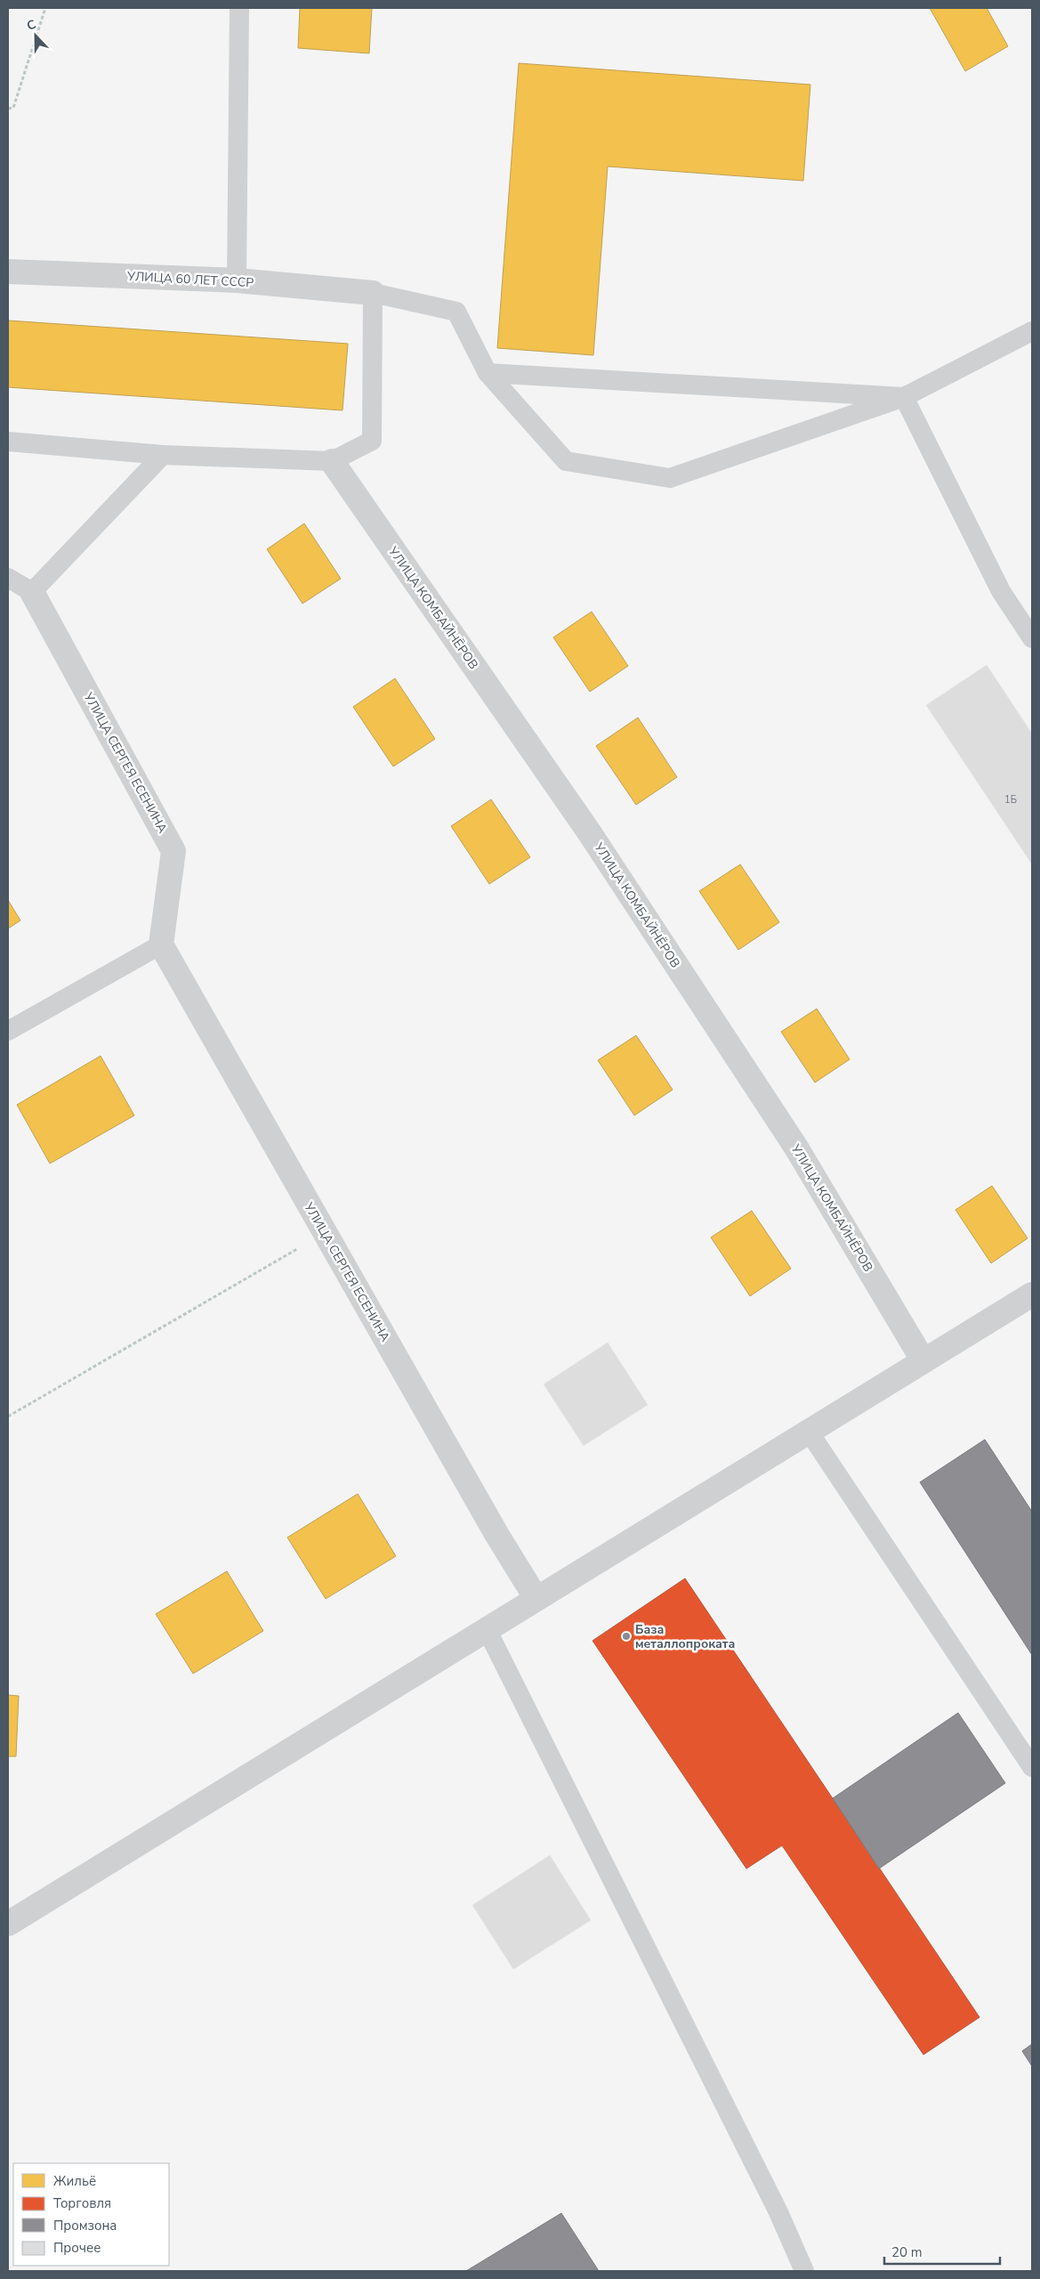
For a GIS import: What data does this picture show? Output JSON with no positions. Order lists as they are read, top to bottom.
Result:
{
  "streets": {
    "street": ["УЛИЦА 60 ЛЕТ СССР", "УЛИЦА КОМБАЙНЁРОВ", "УЛИЦА СЕРГЕЯ ЕСЕНИНА"]
  },
  "places": ["База металлопроката"],
  "house_numbers": ["1Б"],
  "legend": [
    "Жильё",
    "Торговля",
    "Промзона",
    "Прочее"
  ],
  "scale_bar": "20 m",
  "north": "top"
}
